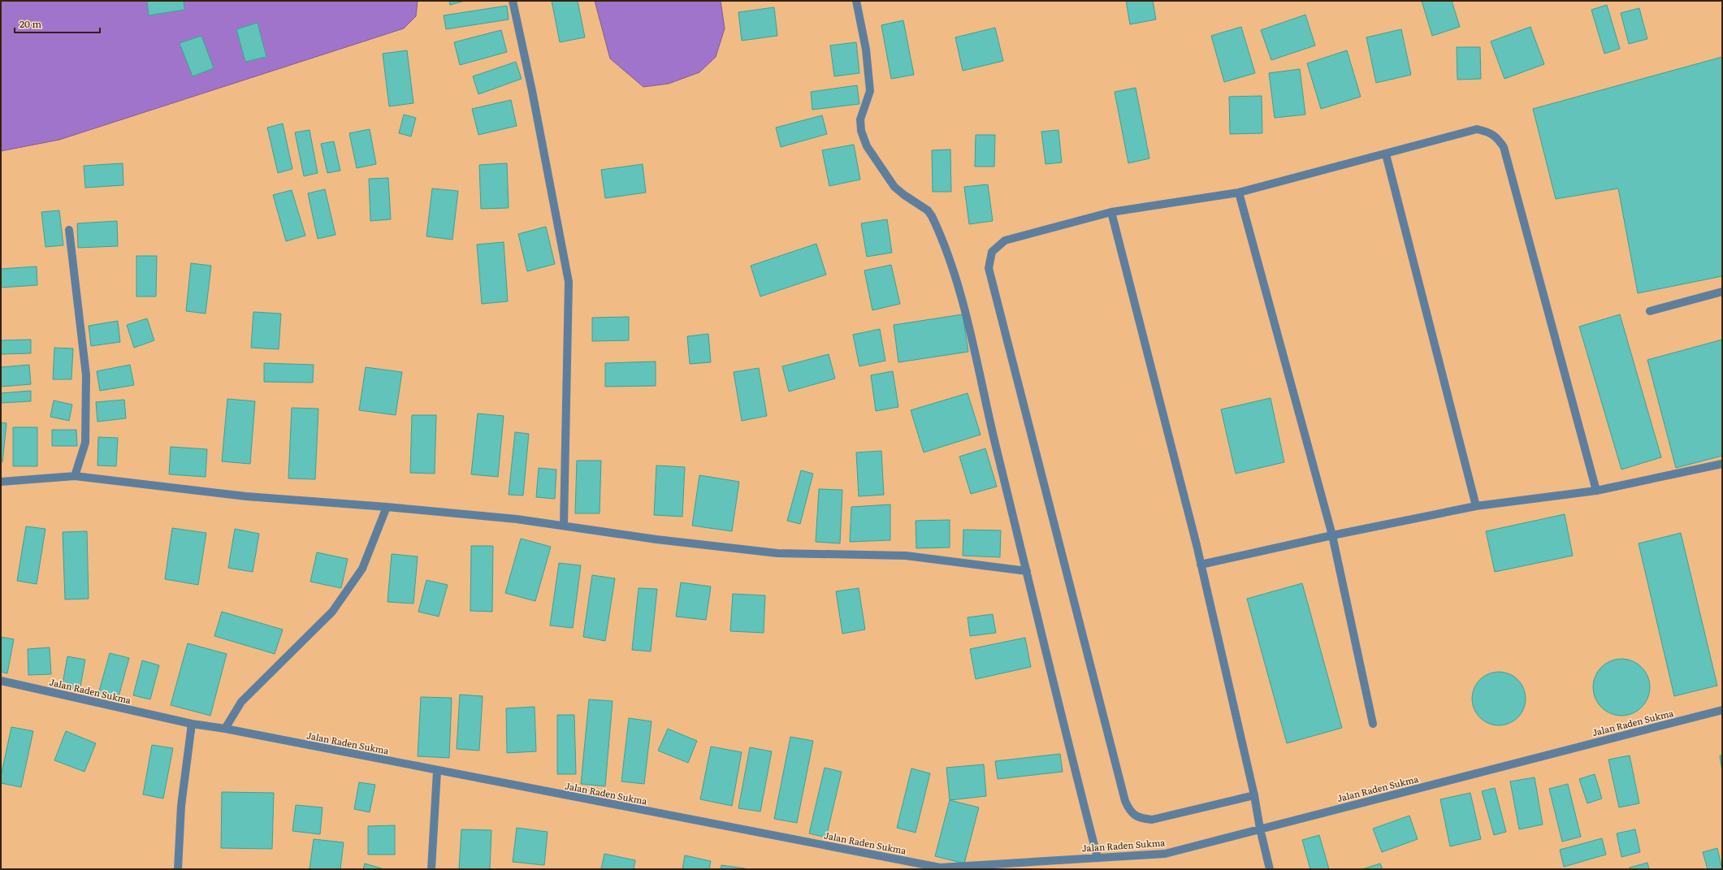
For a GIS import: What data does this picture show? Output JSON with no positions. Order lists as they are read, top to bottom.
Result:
{
  "streets": {
    "street": ["Jalan Raden Sukma"]
  },
  "scale_bar": "20 m"
}
